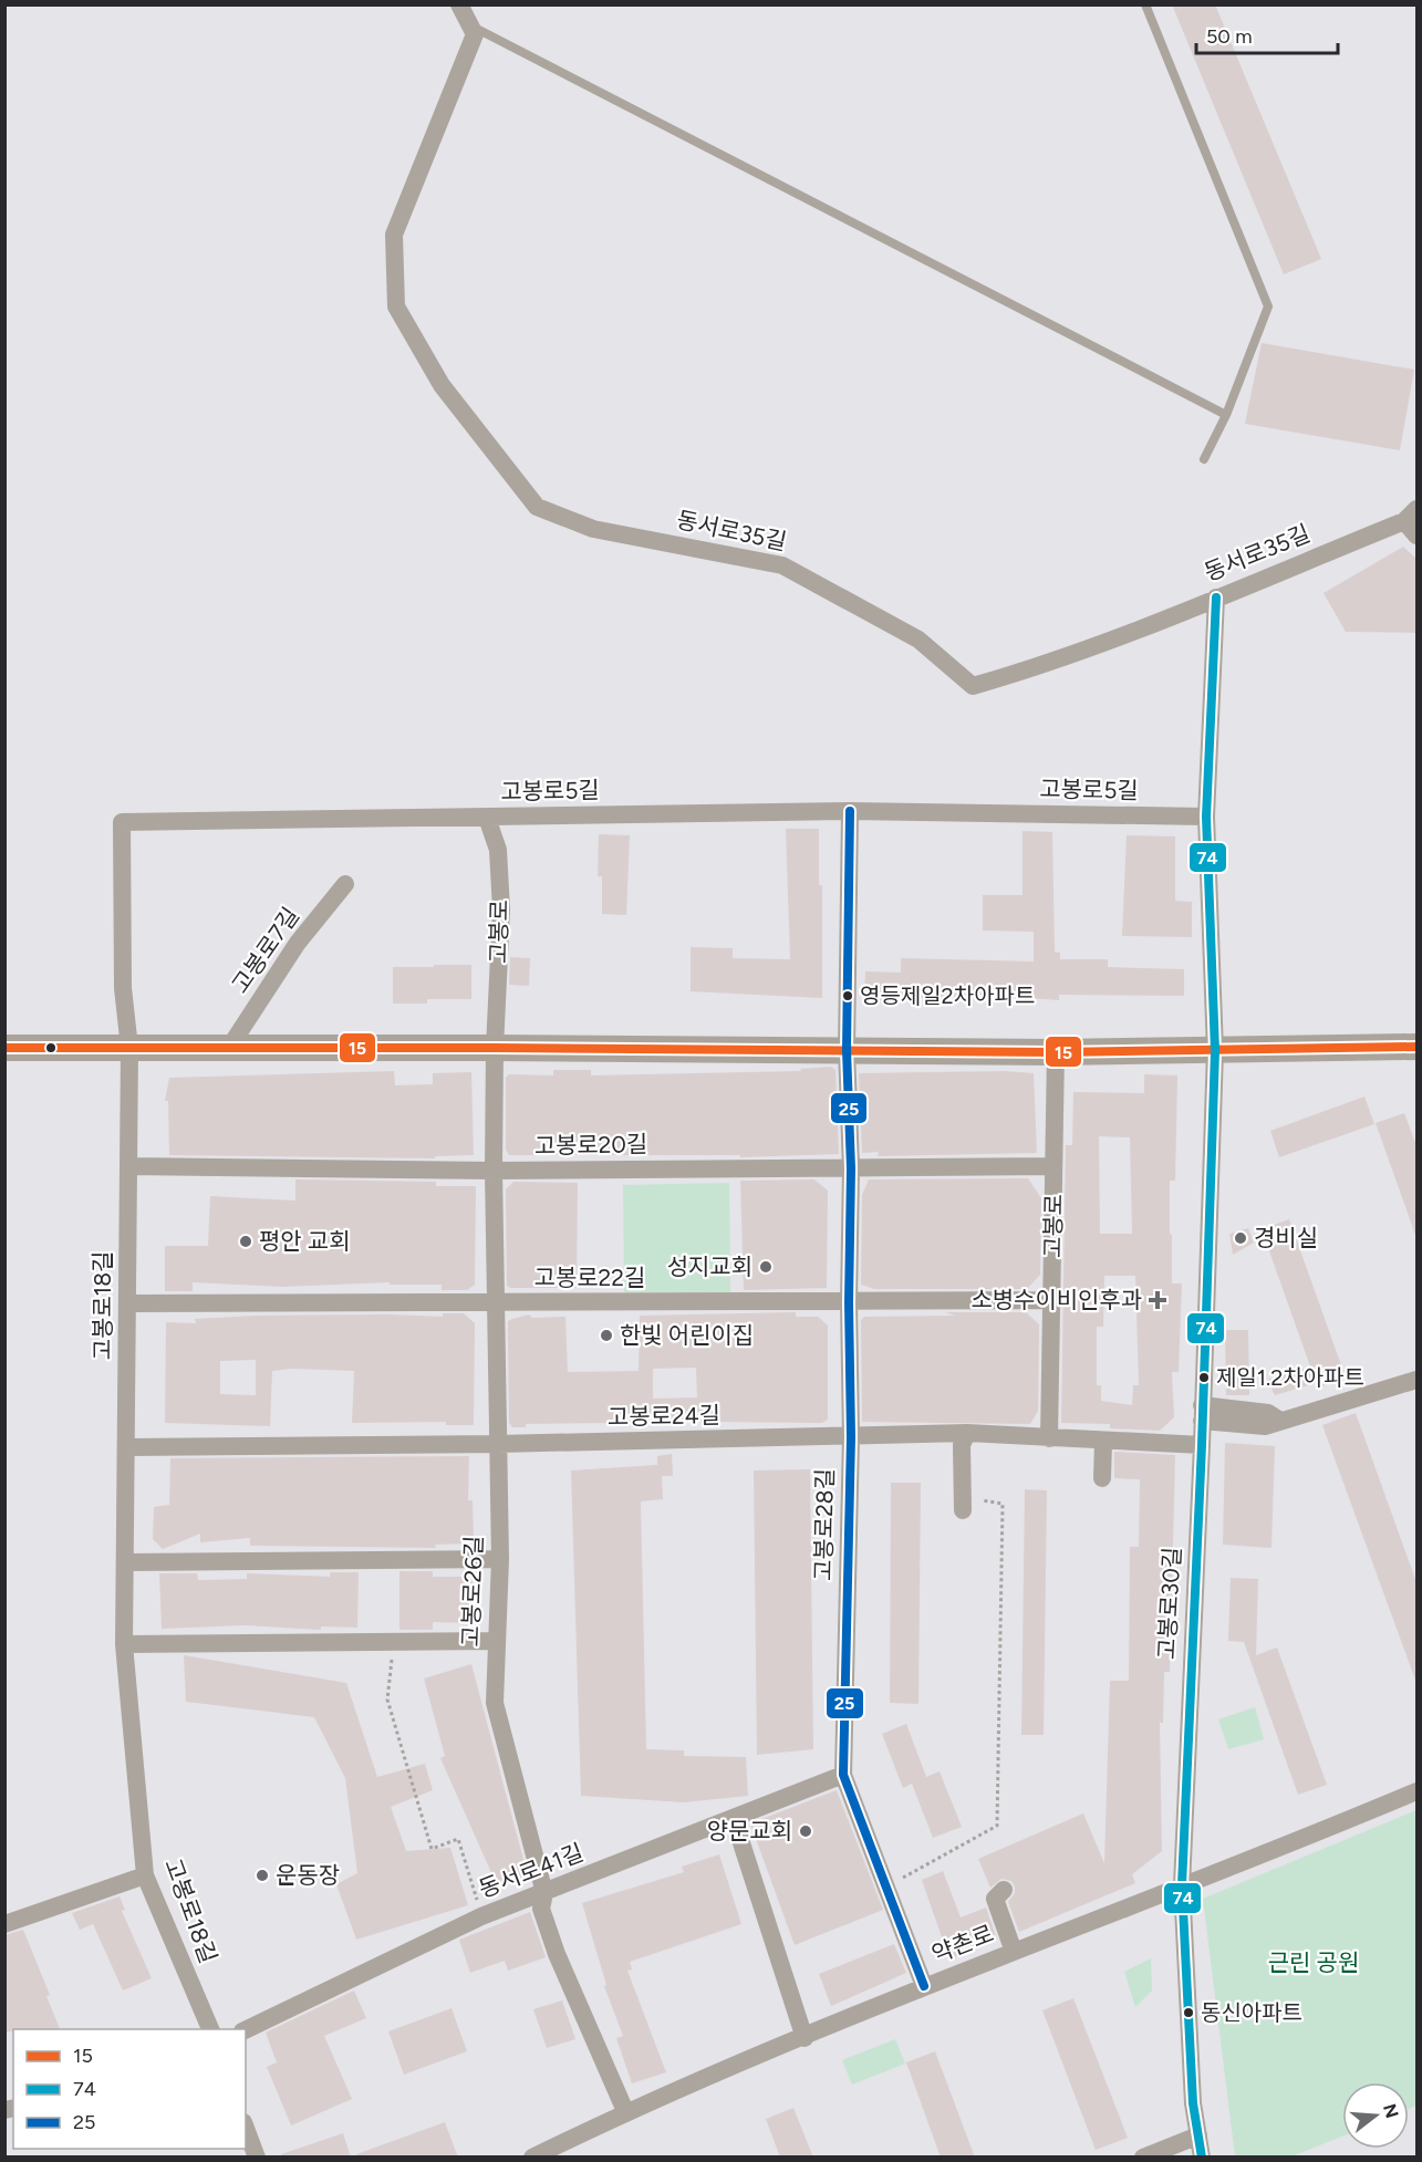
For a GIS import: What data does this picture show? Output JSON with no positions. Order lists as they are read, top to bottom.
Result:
{
  "streets": {
    "street": [
      "동서로35길",
      "고봉로5길",
      "고봉로",
      "고봉로7길",
      "고봉로20길",
      "고봉로22길",
      "고봉로18길",
      "고봉로24길",
      "고봉로28길",
      "고봉로26길",
      "고봉로30길",
      "동서로41길",
      "약촌로"
    ]
  },
  "crossings": [
    ["고봉로5길", "고봉로"],
    ["고봉로5길", "고봉로18길"],
    ["고봉로", "고봉로20길"],
    ["고봉로", "고봉로22길"],
    ["고봉로", "고봉로24길"],
    ["고봉로", "고봉로26길"],
    ["고봉로20길", "고봉로18길"],
    ["고봉로20길", "고봉로28길"],
    ["고봉로20길", "고봉로26길"],
    ["고봉로22길", "고봉로18길"],
    ["고봉로22길", "고봉로28길"],
    ["고봉로22길", "고봉로26길"],
    ["고봉로18길", "고봉로24길"],
    ["고봉로24길", "고봉로28길"],
    ["고봉로24길", "고봉로26길"],
    ["고봉로24길", "고봉로30길"],
    ["고봉로28길", "동서로41길"],
    ["고봉로28길", "약촌로"],
    ["고봉로26길", "동서로41길"],
    ["고봉로26길", "약촌로"],
    ["고봉로30길", "약촌로"]
  ],
  "parks": ["근린 공원"],
  "places": {
    "other": [
      "영등제일2차아파트",
      "경비실",
      "평안 교회",
      "성지교회",
      "한빛 어린이집",
      "제일1.2차아파트",
      "양문교회",
      "운동장",
      "동신아파트"
    ],
    "health": ["소병수이비인후과"]
  },
  "lines": ["transit line 74", "transit line 25", "transit line 15"],
  "legend": ["15", "74", "25"],
  "scale_bar": "50 m",
  "north": "right"
}
